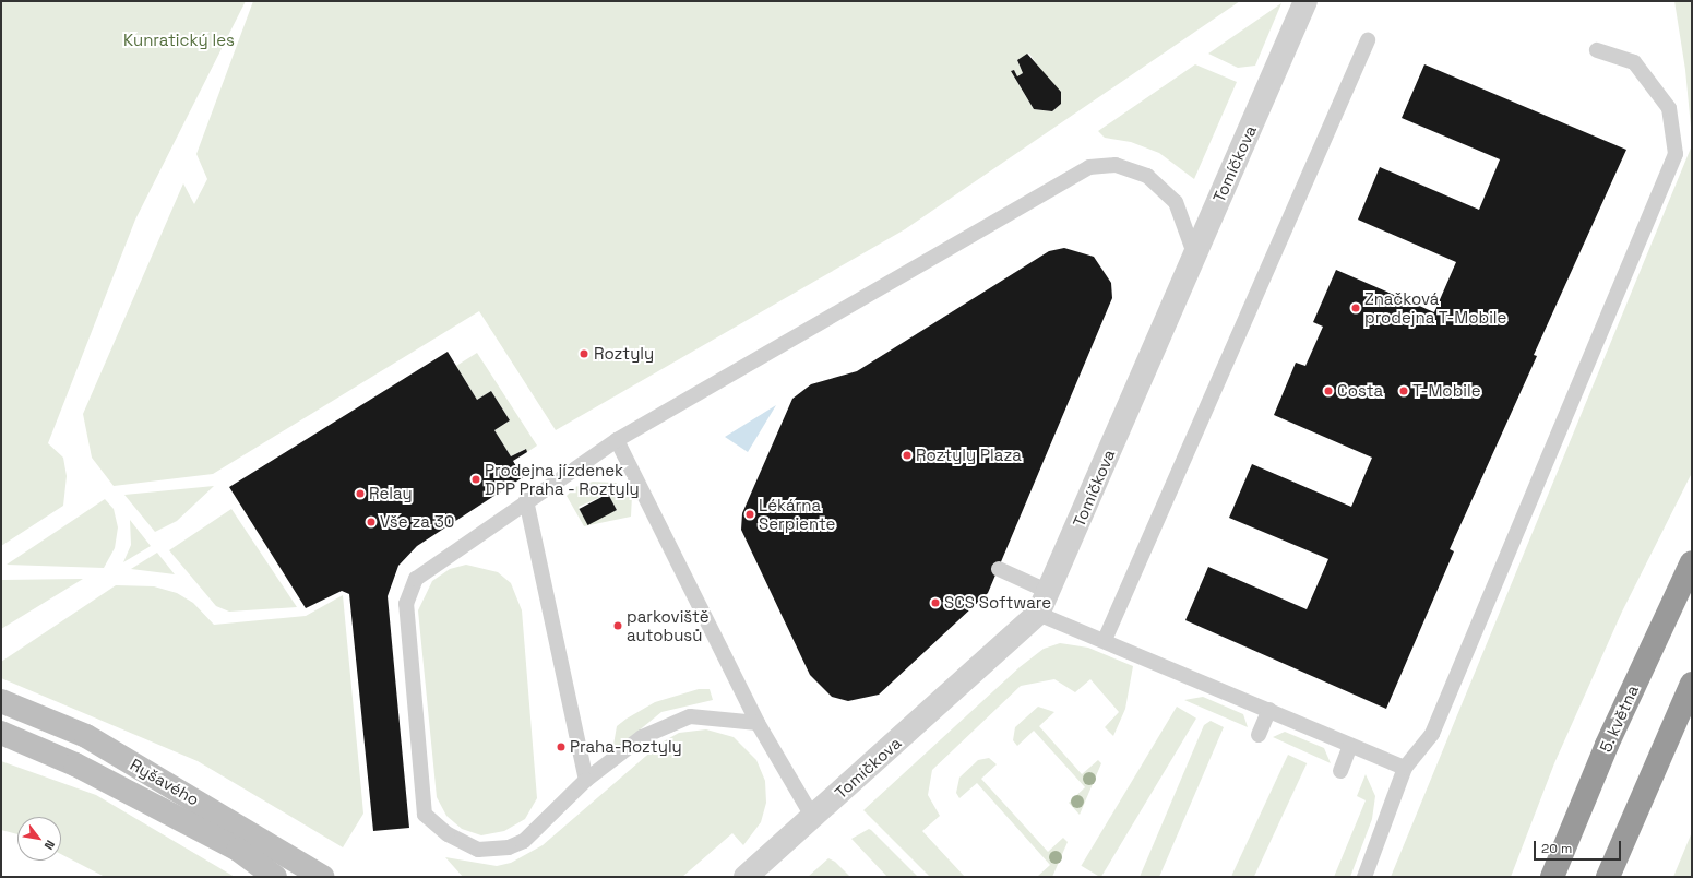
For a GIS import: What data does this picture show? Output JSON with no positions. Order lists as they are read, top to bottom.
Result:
{
  "streets": {
    "highway": ["5. května"],
    "main road": ["Ryšavého"],
    "street": ["Tomíčkova"]
  },
  "parks": ["Kunratický les"],
  "places": [
    "Značková prodejna T-Mobile",
    "Roztyly",
    "Costa",
    "T-Mobile",
    "Roztyly Plaza",
    "Prodejna jízdenek DPP Praha - Roztyly",
    "Relay",
    "Lékárna Serpiente",
    "Vše za 30",
    "SCS Software",
    "parkoviště autobusů",
    "Praha-Roztyly"
  ],
  "scale_bar": "20 m",
  "north": "bottom right"
}
